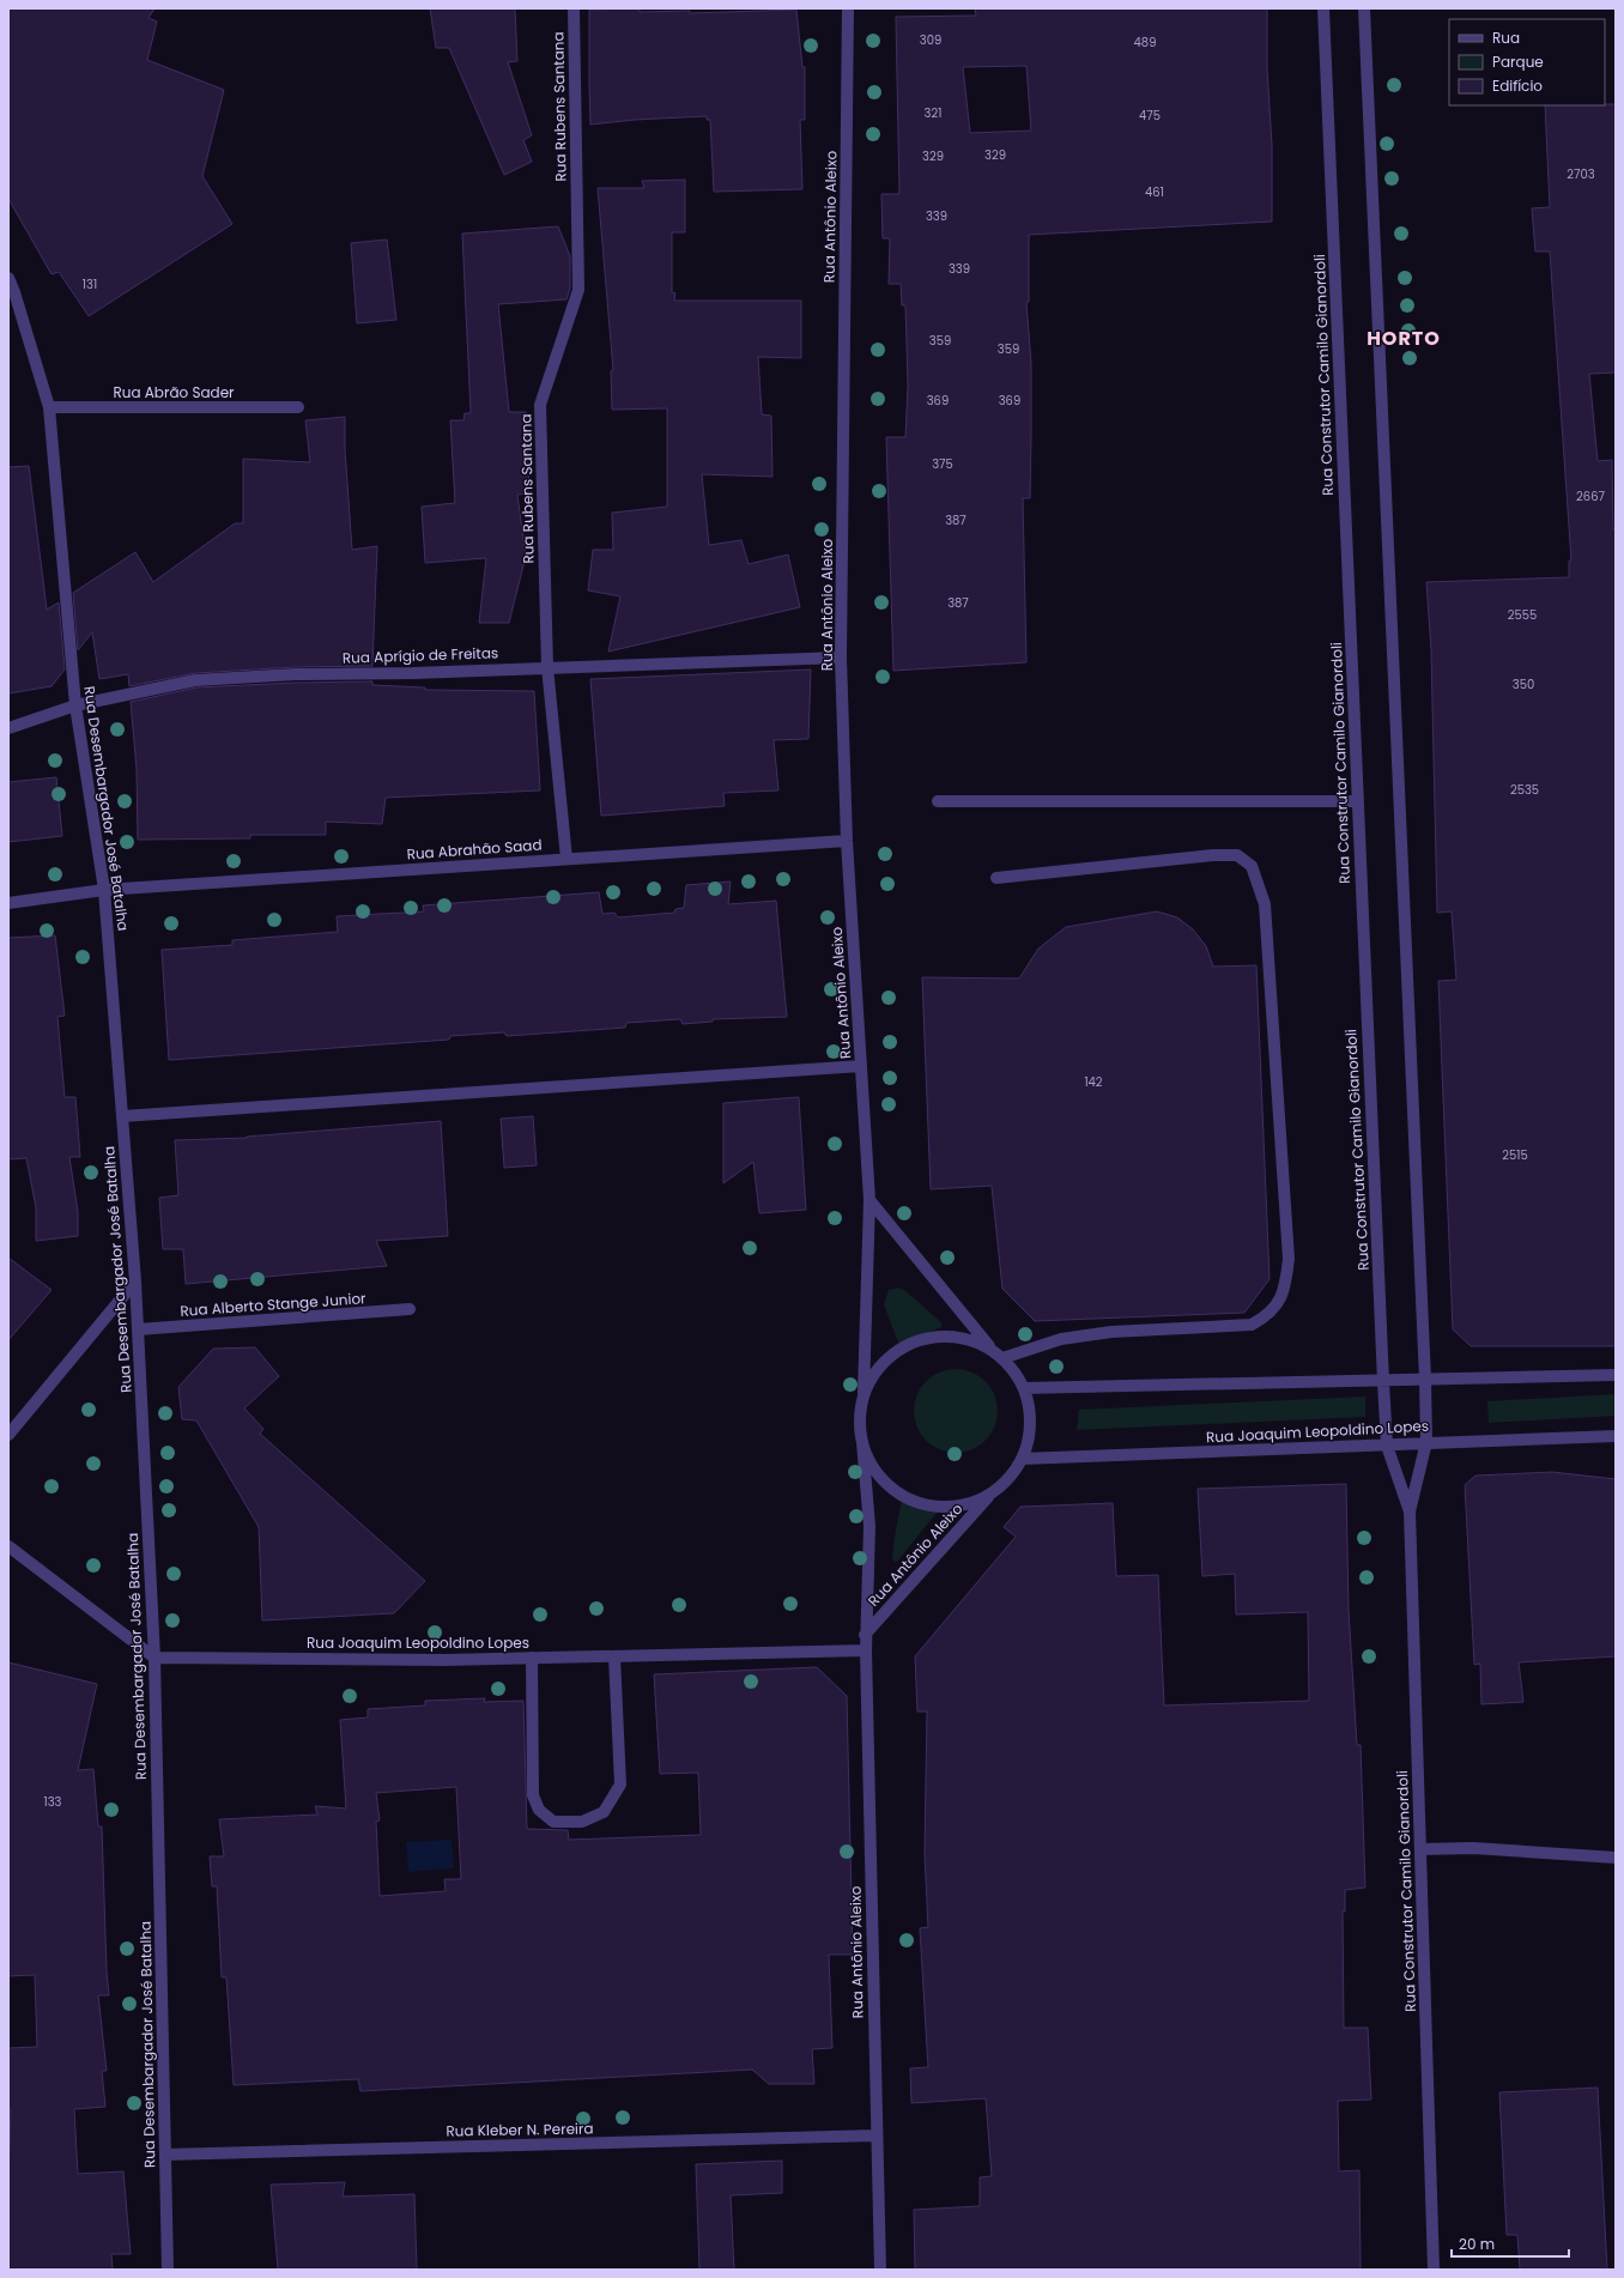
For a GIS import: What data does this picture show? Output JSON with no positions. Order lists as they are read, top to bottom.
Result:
{
  "streets": {
    "street": [
      "Rua Rubens Santana",
      "Rua Antônio Aleixo",
      "Rua Construtor Camilo Gianordoli",
      "Rua Abrão Sader",
      "Rua Aprígio de Freitas",
      "Rua Desembargador José Batalha",
      "Rua Abrahão Saad",
      "Rua Alberto Stange Junior",
      "Rua Joaquim Leopoldino Lopes",
      "Rua Kleber N. Pereira"
    ]
  },
  "crossings": [
    ["Rua Rubens Santana", "Rua Aprígio de Freitas"],
    ["Rua Rubens Santana", "Rua Abrahão Saad"],
    ["Rua Antônio Aleixo", "Rua Aprígio de Freitas"],
    ["Rua Antônio Aleixo", "Rua Abrahão Saad"],
    ["Rua Antônio Aleixo", "Rua Joaquim Leopoldino Lopes"],
    ["Rua Antônio Aleixo", "Rua Kleber N. Pereira"],
    ["Rua Construtor Camilo Gianordoli", "Rua Joaquim Leopoldino Lopes"],
    ["Rua Abrão Sader", "Rua Desembargador José Batalha"],
    ["Rua Aprígio de Freitas", "Rua Desembargador José Batalha"],
    ["Rua Desembargador José Batalha", "Rua Abrahão Saad"],
    ["Rua Desembargador José Batalha", "Rua Alberto Stange Junior"],
    ["Rua Desembargador José Batalha", "Rua Joaquim Leopoldino Lopes"],
    ["Rua Desembargador José Batalha", "Rua Kleber N. Pereira"]
  ],
  "districts": ["HORTO"],
  "house_numbers": [
    "309",
    "489",
    "321",
    "475",
    "329",
    "329",
    "2703",
    "461",
    "339",
    "339",
    "131",
    "359",
    "359",
    "369",
    "369",
    "375",
    "2667",
    "387",
    "387",
    "2555",
    "350",
    "2535",
    "142",
    "2515",
    "133"
  ],
  "legend": ["Rua", "Parque", "Edifício"],
  "scale_bar": "20 m"
}
